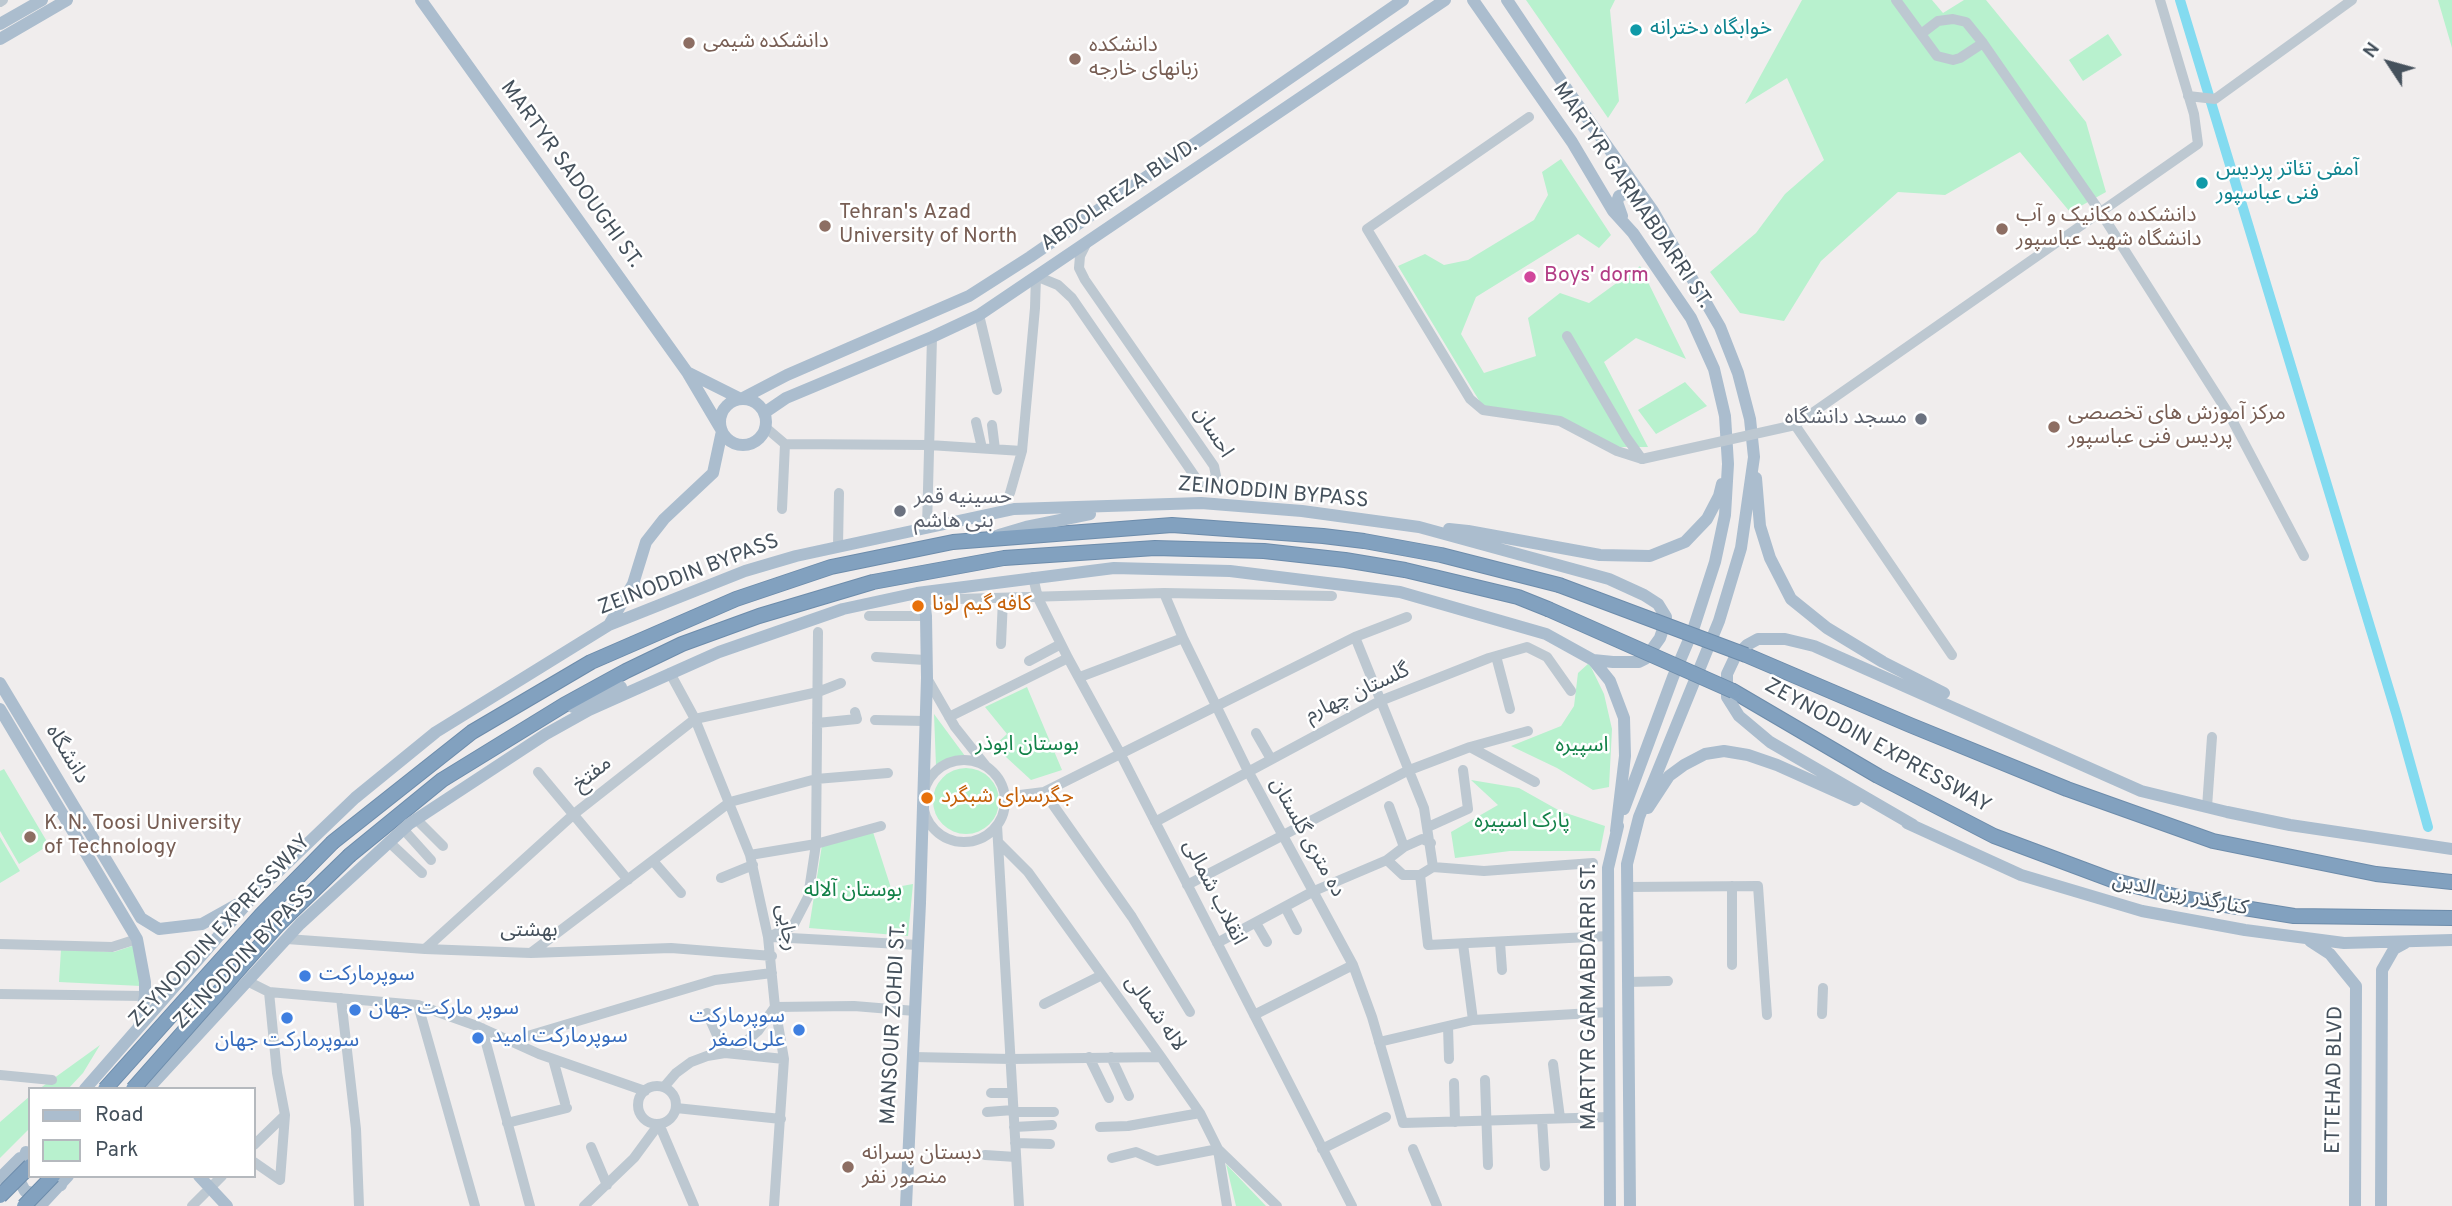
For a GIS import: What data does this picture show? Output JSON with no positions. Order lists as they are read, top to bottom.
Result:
{
  "streets": {
    "highway": ["ZEYNODDIN EXPRESSWAY"],
    "main road": [
      "MARTYR SADOUGHI ST.",
      "ABDOLREZA BLVD.",
      "MARTYR GARMABDARRI ST.",
      "ZEINODDIN BYPASS",
      "دانشگاه",
      "کنارگذر زین الدین",
      "MANSOUR ZOHDI ST.",
      "ETTEHAD BLVD"
    ],
    "street": [
      "احسان",
      "گلستان چهارم",
      "مفتخ",
      "ده متری گلستان",
      "انقلاب شمالی",
      "رجایی",
      "بهشتی",
      "لاله شمالی"
    ]
  },
  "crossings": [
    ["MARTYR SADOUGHI ST.", "ABDOLREZA BLVD."],
    ["ABDOLREZA BLVD.", "احسان"],
    ["ZEINODDIN BYPASS", "دانشگاه"],
    ["ZEINODDIN BYPASS", "انقلاب شمالی"],
    ["ZEINODDIN BYPASS", "رجایی"],
    ["ZEINODDIN BYPASS", "بهشتی"],
    ["ZEINODDIN BYPASS", "MANSOUR ZOHDI ST."],
    ["گلستان چهارم", "ده متری گلستان"],
    ["گلستان چهارم", "انقلاب شمالی"],
    ["مفتخ", "رجایی"],
    ["مفتخ", "بهشتی"],
    ["کنارگذر زین الدین", "ETTEHAD BLVD"],
    ["رجایی", "بهشتی"]
  ],
  "parks": [
    "بوستان ابوذر",
    "اسپیره",
    "پارک اسپیره",
    "بوستان آلاله"
  ],
  "places": [
    "خوابگاه دخترانه",
    "دانشکده شیمی",
    "دانشکده زبانهای خارجه",
    "آمفی تئاتر پردیس فنی عباسپور",
    "Tehran's Azad University of North",
    "دانشکده مکانیک و آب دانشگاه شهید عباسپور",
    "Boys' dorm",
    "مسجد دانشگاه",
    "مرکز آموزش های تخصصی پردیس فنی عباسپور",
    "حسینیه قمر بنی هاشم",
    "کافه گیم لونا",
    "جگرسرای شبگرد",
    "K. N. Toosi University of Technology",
    "سوپرمارکت",
    "سوپر مارکت جهان",
    "سوپرمارکت جهان",
    "سوپرمارکت علی‌اصغر",
    "سوپرمارکت امید",
    "دبستان پسرانه منصور نفر"
  ],
  "legend": ["Road", "Park"],
  "north": "top left"
}
